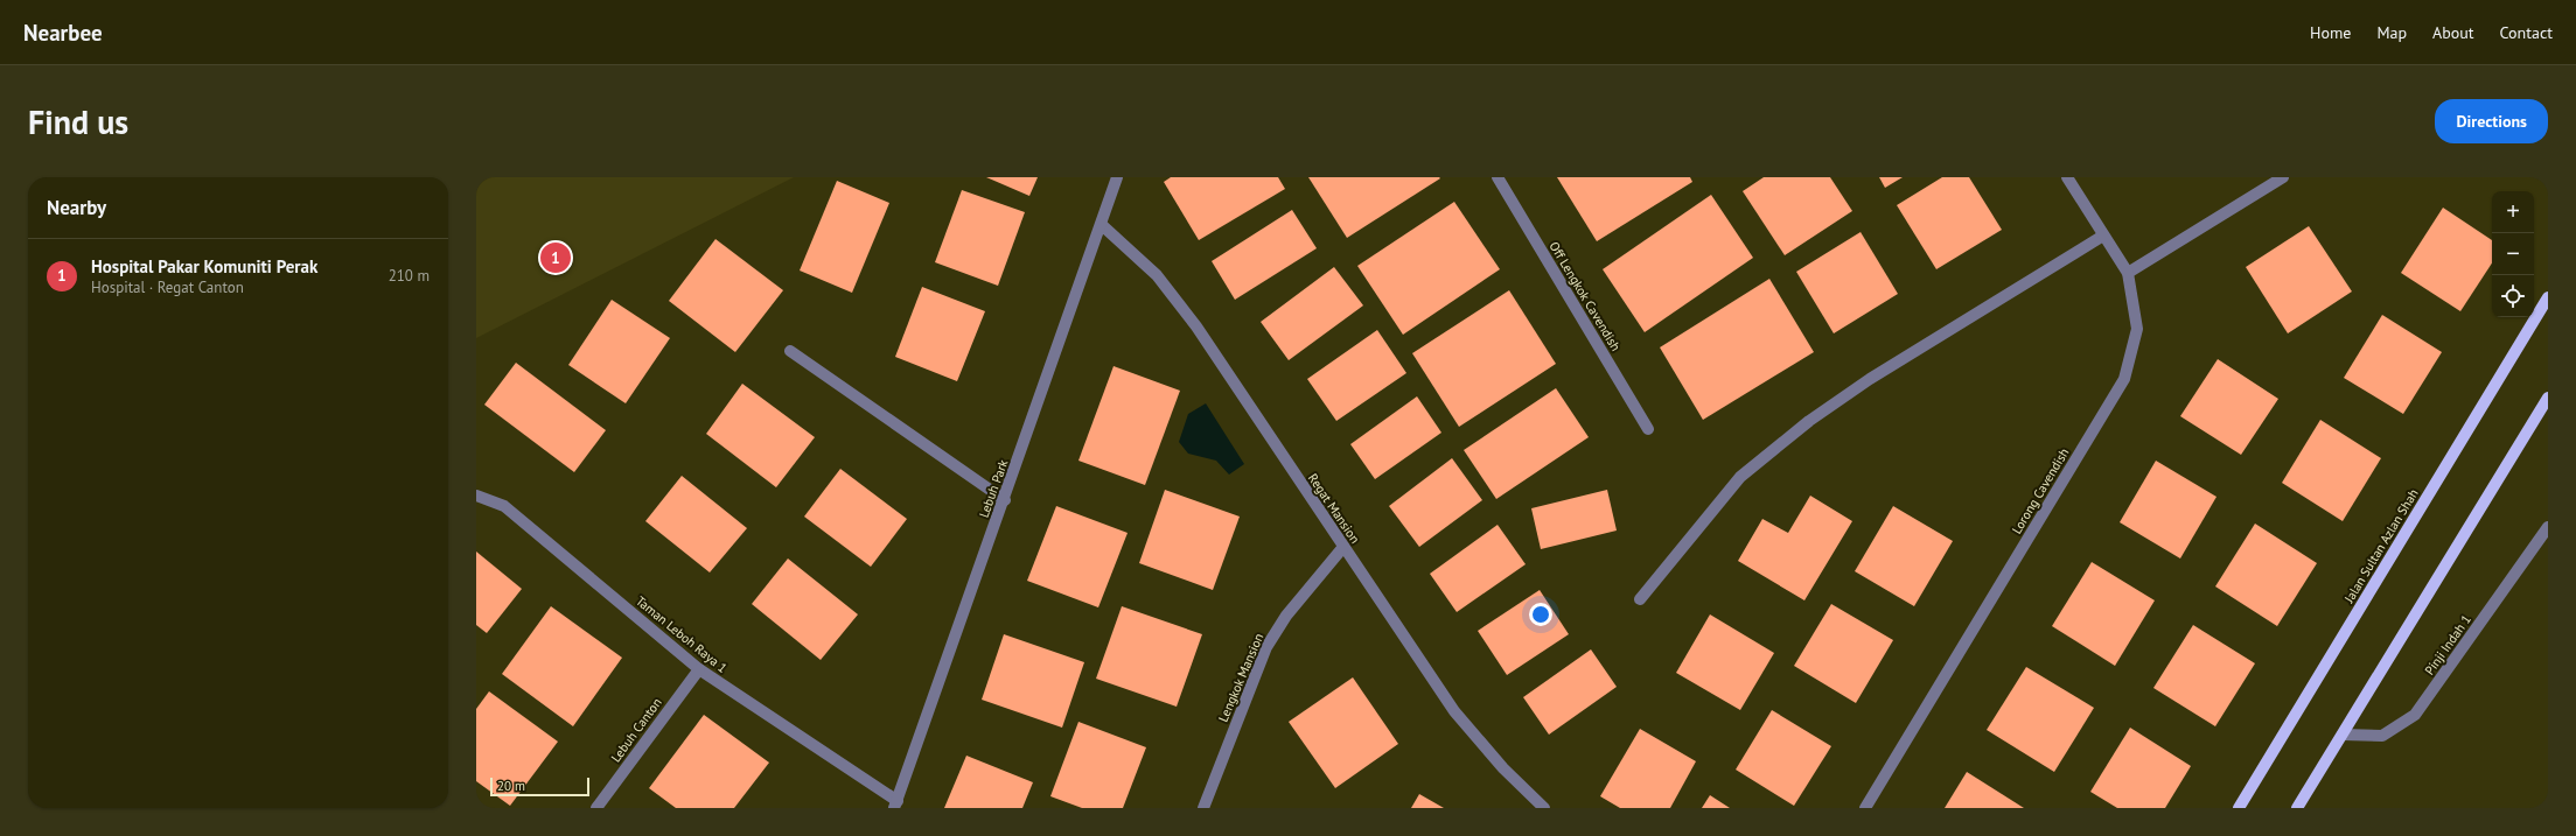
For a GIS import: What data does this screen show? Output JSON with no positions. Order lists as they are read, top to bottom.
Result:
{
  "streets": {
    "main road": ["Jalan Sultan Azlan Shah"],
    "street": [
      "Off Lengkok Cavendish",
      "Lebuh Park",
      "Lorong Cavendish",
      "Regat Mansion",
      "Taman Leboh Raya 1",
      "Pinji Indah 1",
      "Lengkok Mansion",
      "Lebuh Canton"
    ]
  },
  "crossings": [
    ["Lebuh Park", "Regat Mansion"],
    ["Lebuh Park", "Taman Leboh Raya 1"],
    ["Regat Mansion", "Lengkok Mansion"],
    ["Taman Leboh Raya 1", "Lebuh Canton"]
  ],
  "scale_bar": "20 m",
  "page": {
    "header": "Nearbee",
    "nav": [
      "Home",
      "Map",
      "About",
      "Contact"
    ],
    "buttons": "Directions",
    "title": "Find us",
    "heading": "Nearby",
    "map_buttons": ["+", "−"],
    "list": [
      {
        "mark": "1",
        "name": "Hospital Pakar Komuniti Perak",
        "note": "Hospital · Regat Canton",
        "value": "210 m"
      }
    ],
    "pins": "1",
    "scale": "20 m"
  }
}
